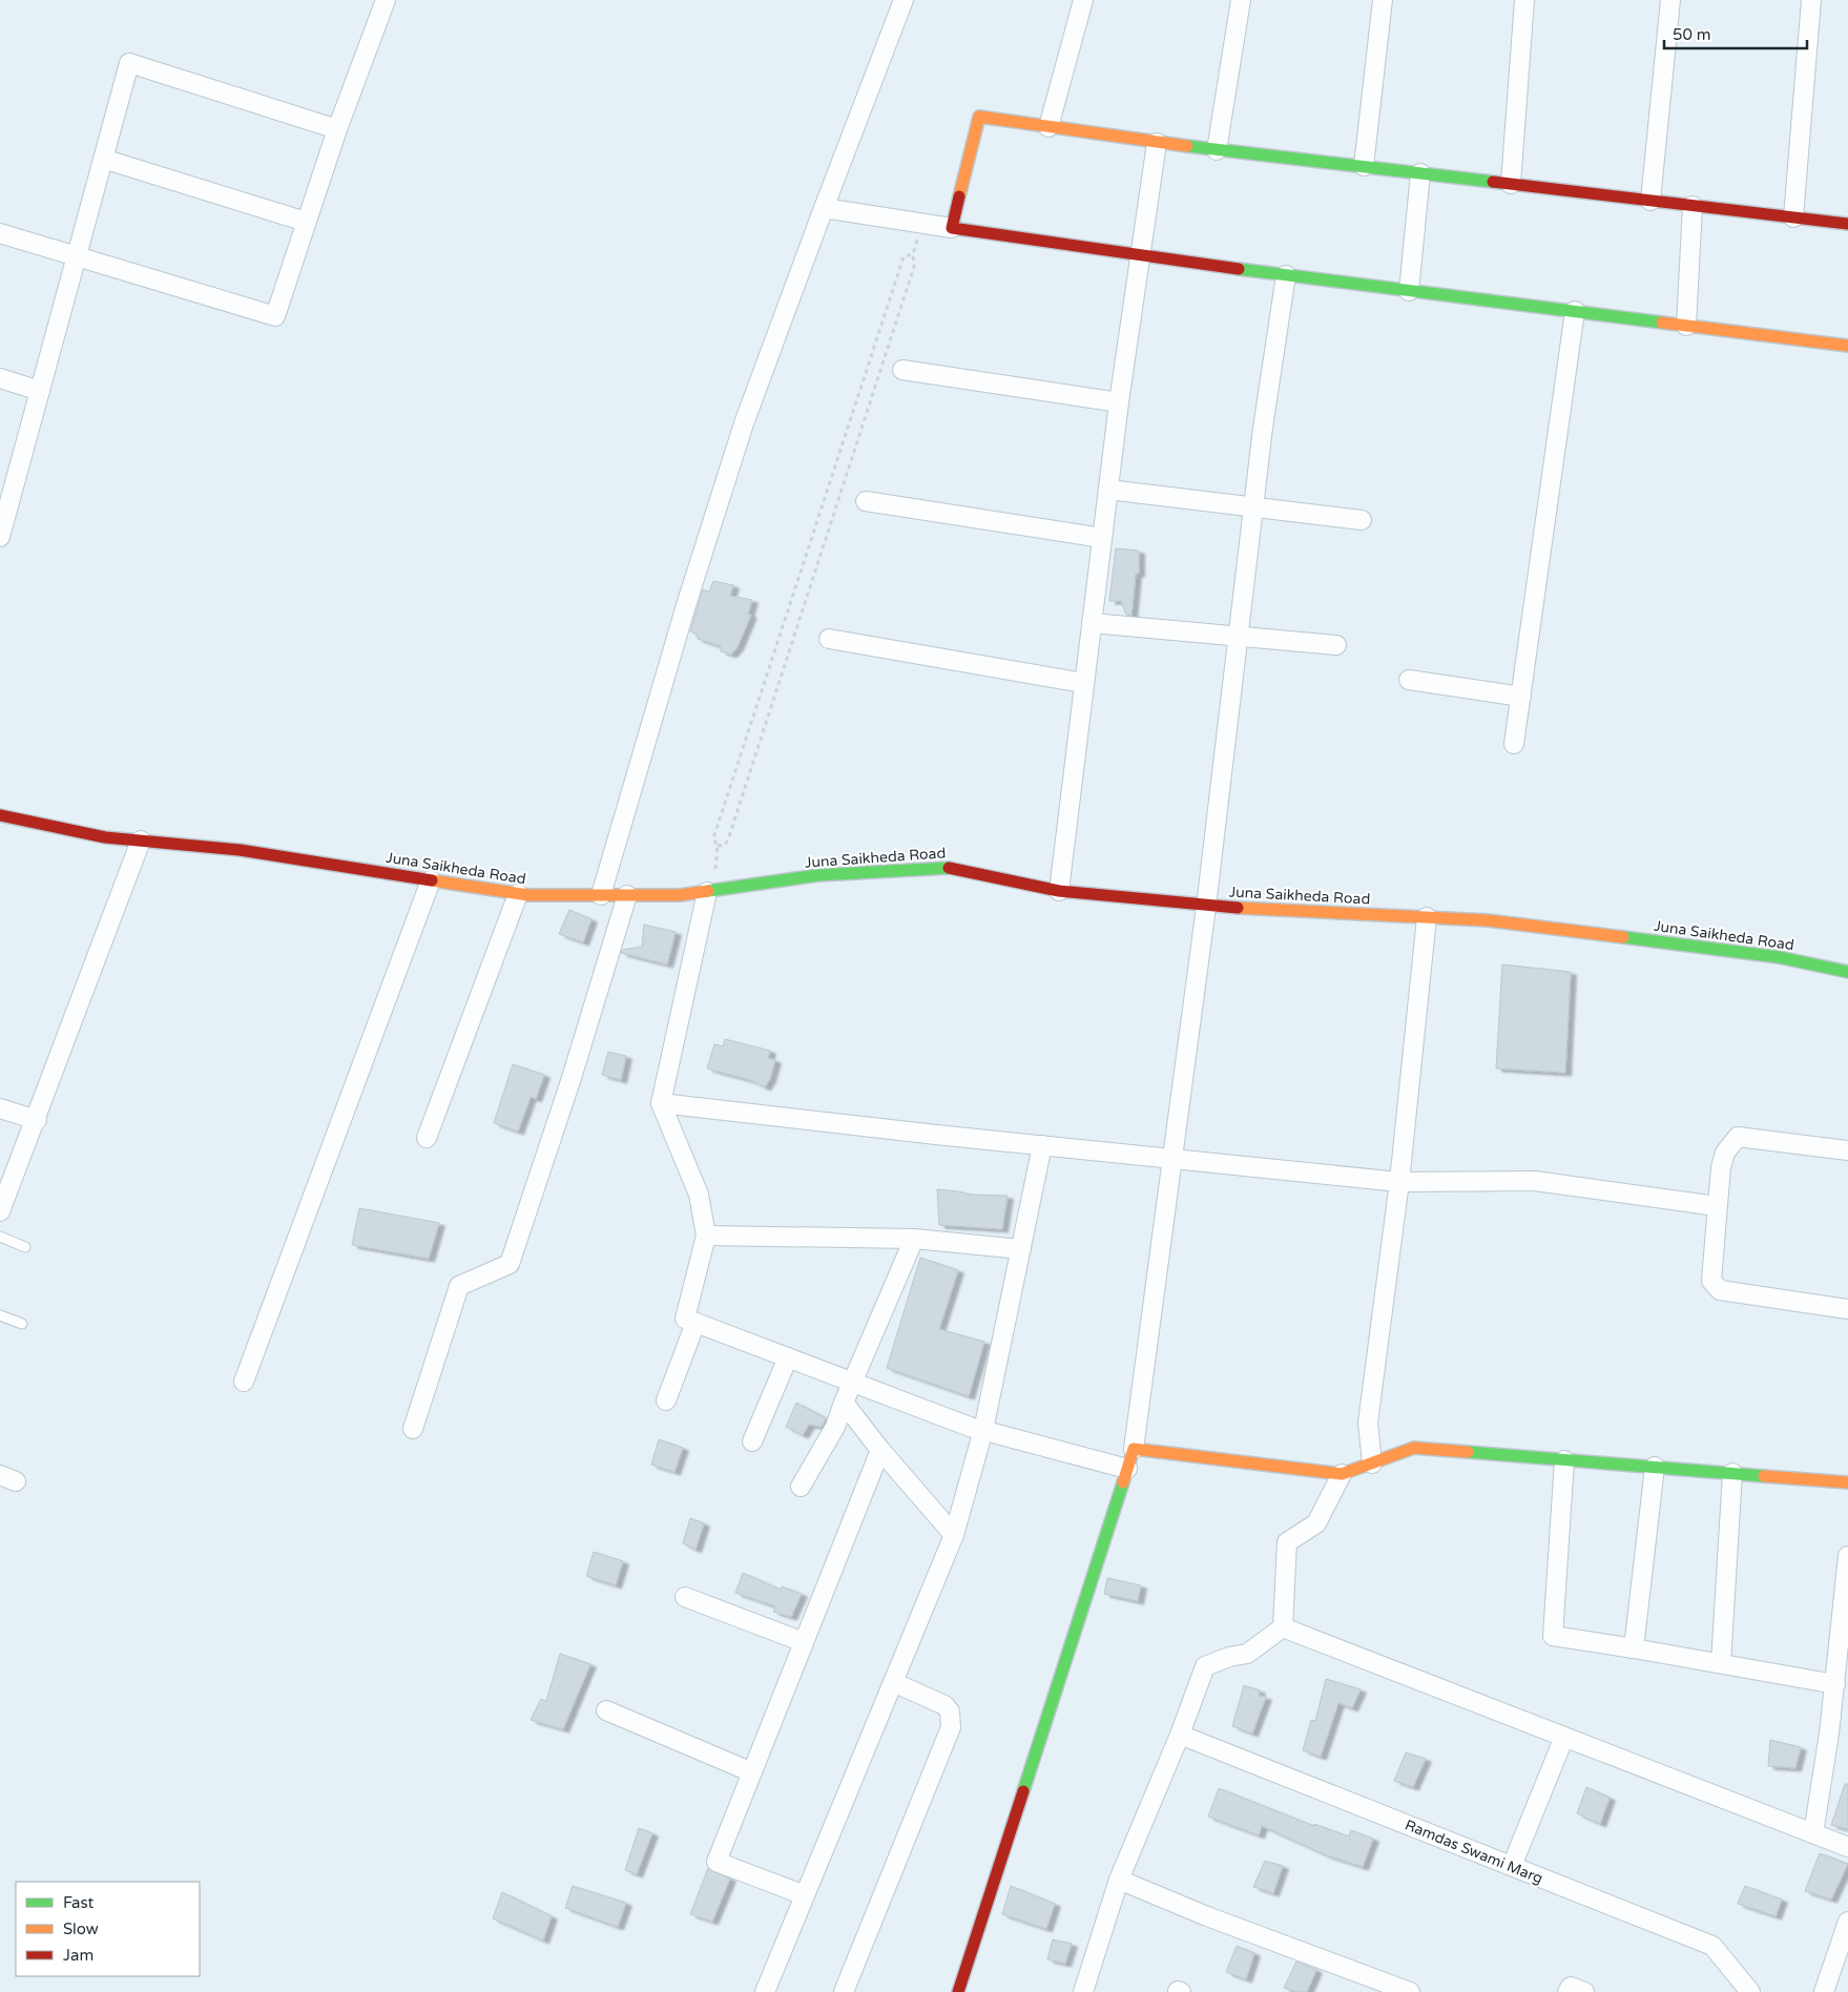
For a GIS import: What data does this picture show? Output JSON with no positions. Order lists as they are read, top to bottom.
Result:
{
  "streets": {
    "street": ["Juna Saikheda Road", "Ramdas Swami Marg"]
  },
  "legend": ["Fast", "Slow", "Jam"],
  "scale_bar": "50 m"
}
